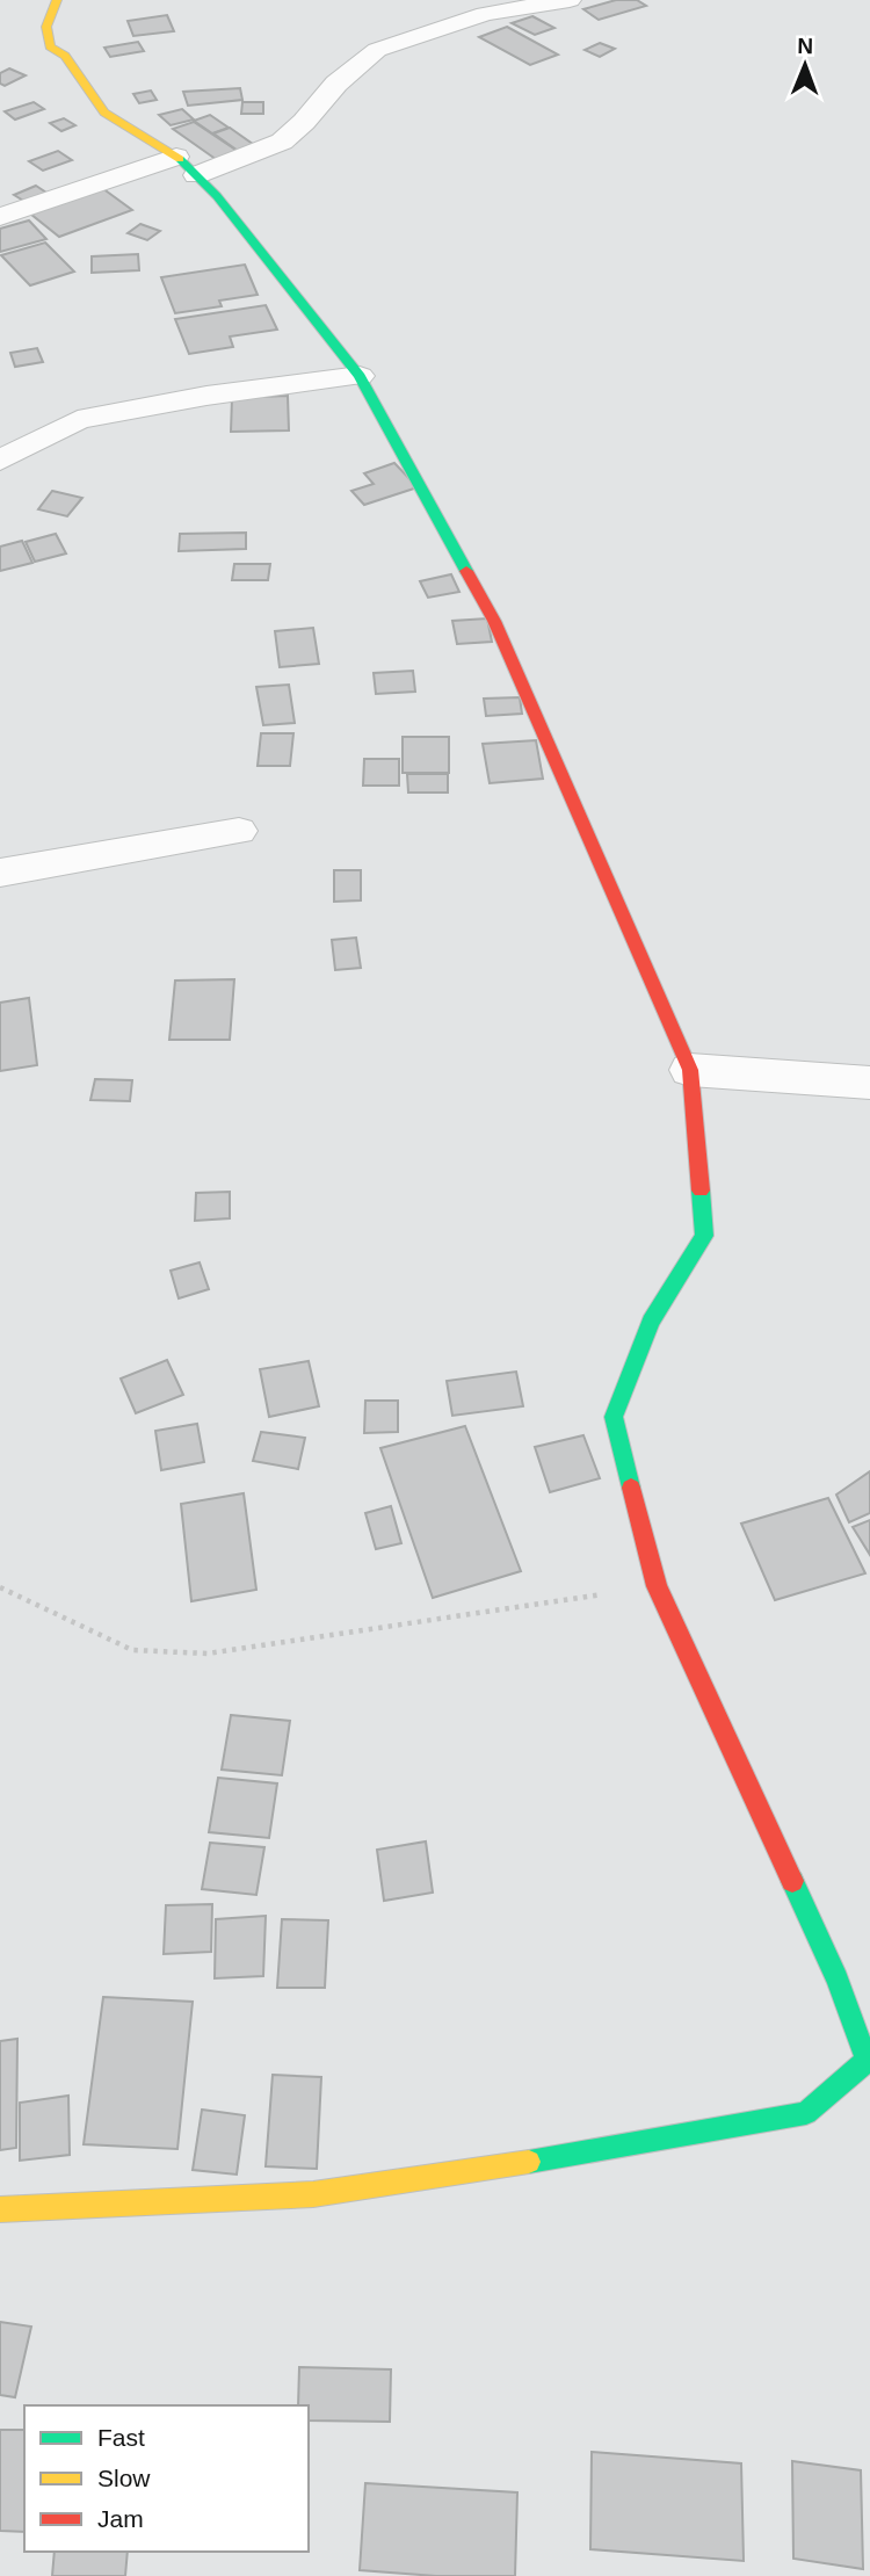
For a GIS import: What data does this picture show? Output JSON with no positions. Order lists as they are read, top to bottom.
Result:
{
  "legend": ["Fast", "Slow", "Jam"],
  "north": "top"
}
